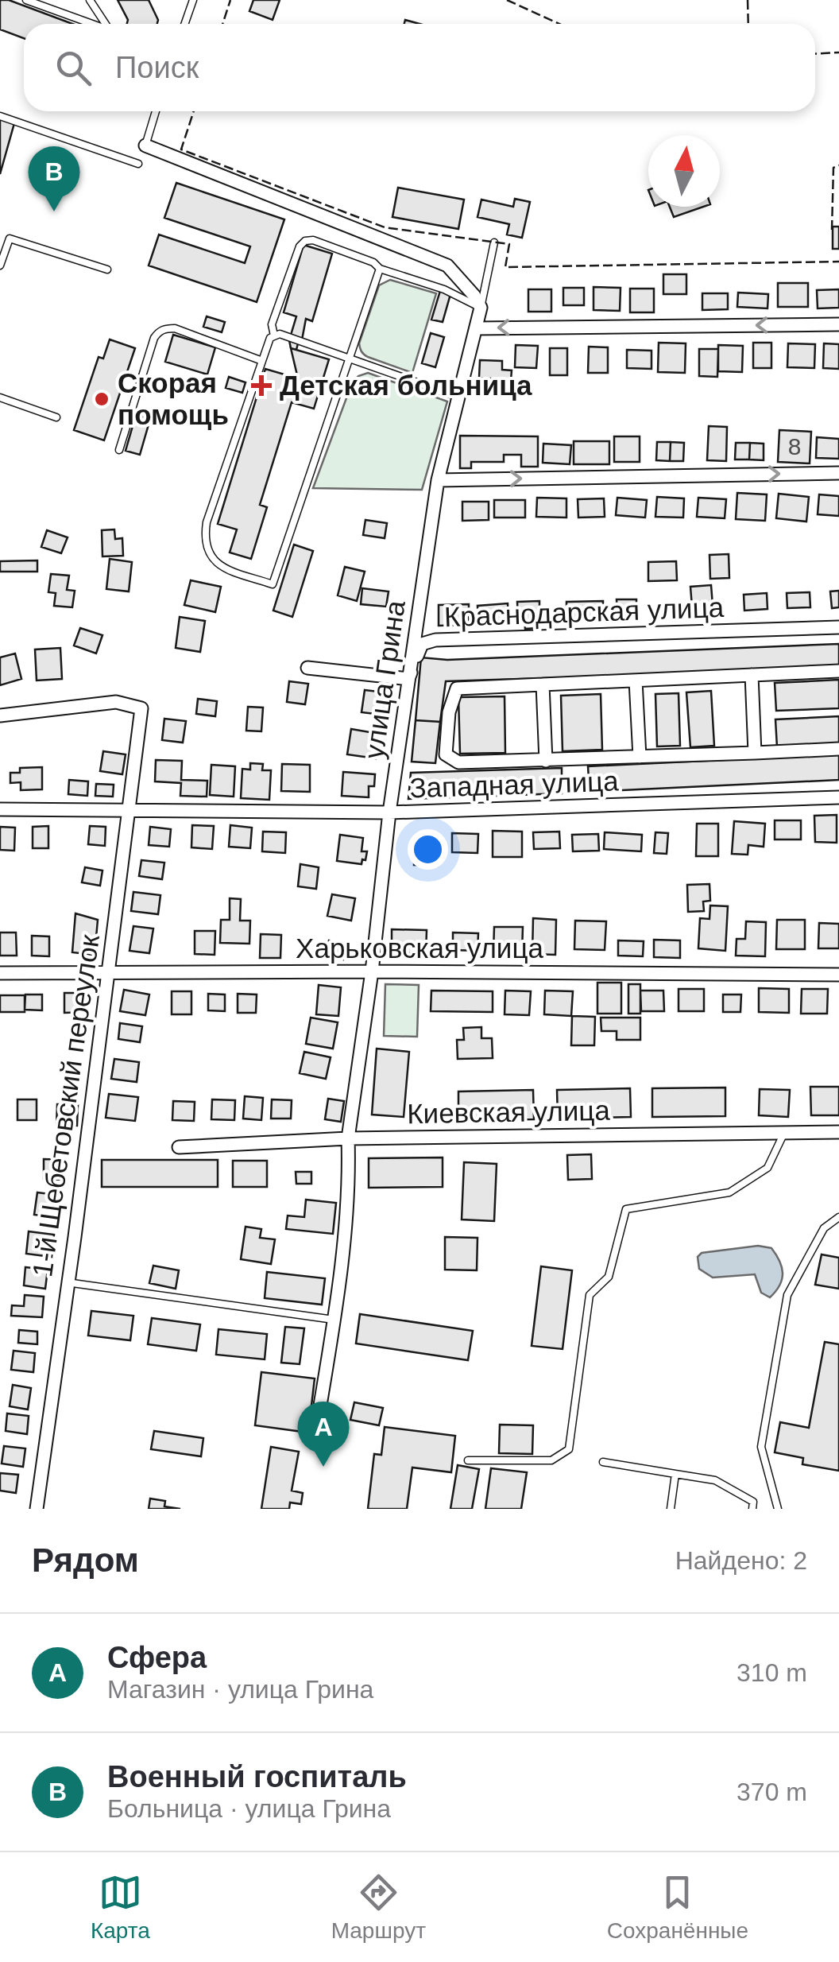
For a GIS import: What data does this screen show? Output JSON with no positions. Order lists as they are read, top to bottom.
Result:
{
  "streets": {
    "street": [
      "Краснодарская улица",
      "улица Грина",
      "Западная улица",
      "Харьковская улица",
      "1-й Щебетовский переулок",
      "Киевская улица"
    ]
  },
  "crossings": [
    ["Краснодарская улица", "улица Грина"],
    ["улица Грина", "Западная улица"],
    ["улица Грина", "Харьковская улица"],
    ["улица Грина", "Киевская улица"],
    ["Западная улица", "1-й Щебетовский переулок"],
    ["Харьковская улица", "1-й Щебетовский переулок"]
  ],
  "places": {
    "health": ["Детская больница"],
    "other": ["Скорая помощь"]
  },
  "house_numbers": ["8"],
  "north": "top",
  "page": {
    "search": "Поиск",
    "pins": ["B", "A"],
    "heading": ["Рядом", "Найдено: 2"],
    "list": [
      {
        "mark": "A",
        "name": "Сфера",
        "note": "Магазин · улица Грина",
        "value": "310 m"
      },
      {
        "mark": "B",
        "name": "Военный госпиталь",
        "note": "Больница · улица Грина",
        "value": "370 m"
      }
    ],
    "nav": ["Карта", "Маршрут", "Сохранённые"]
  }
}
